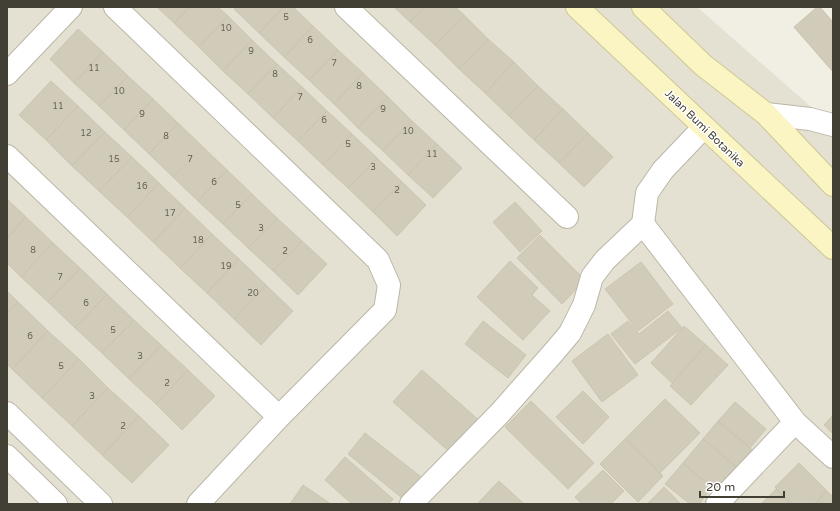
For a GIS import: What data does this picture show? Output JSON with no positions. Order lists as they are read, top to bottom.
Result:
{
  "streets": {
    "main road": ["Jalan Bumi Botanika"]
  },
  "house_numbers": [
    "5",
    "10",
    "6",
    "9",
    "7",
    "11",
    "8",
    "8",
    "10",
    "7",
    "11",
    "9",
    "9",
    "6",
    "10",
    "12",
    "8",
    "5",
    "11",
    "15",
    "7",
    "3",
    "6",
    "16",
    "2",
    "5",
    "17",
    "3",
    "18",
    "8",
    "2",
    "19",
    "7",
    "20",
    "6",
    "5",
    "6",
    "3",
    "5",
    "2",
    "3",
    "2"
  ],
  "scale_bar": "20 m"
}
